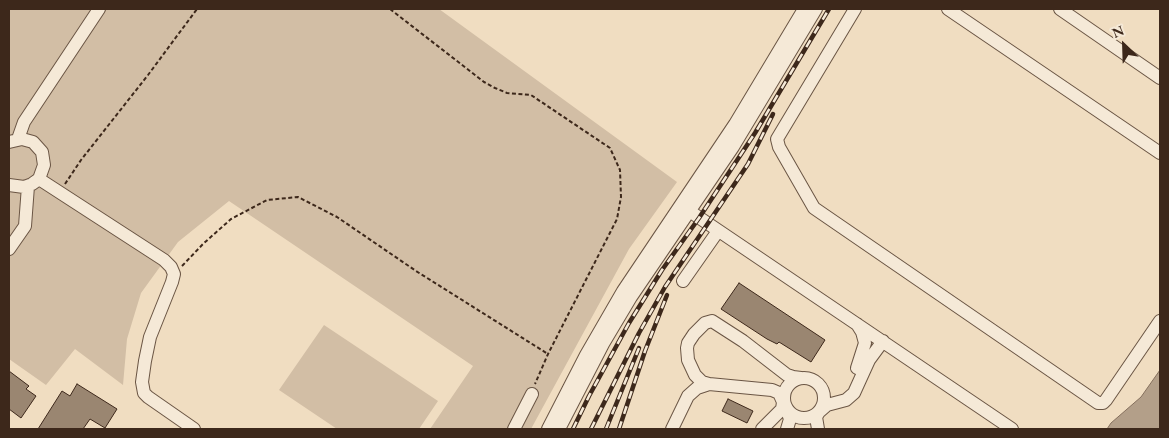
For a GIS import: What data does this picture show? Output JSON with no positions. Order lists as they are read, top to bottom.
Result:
{
  "north": "top left"
}
